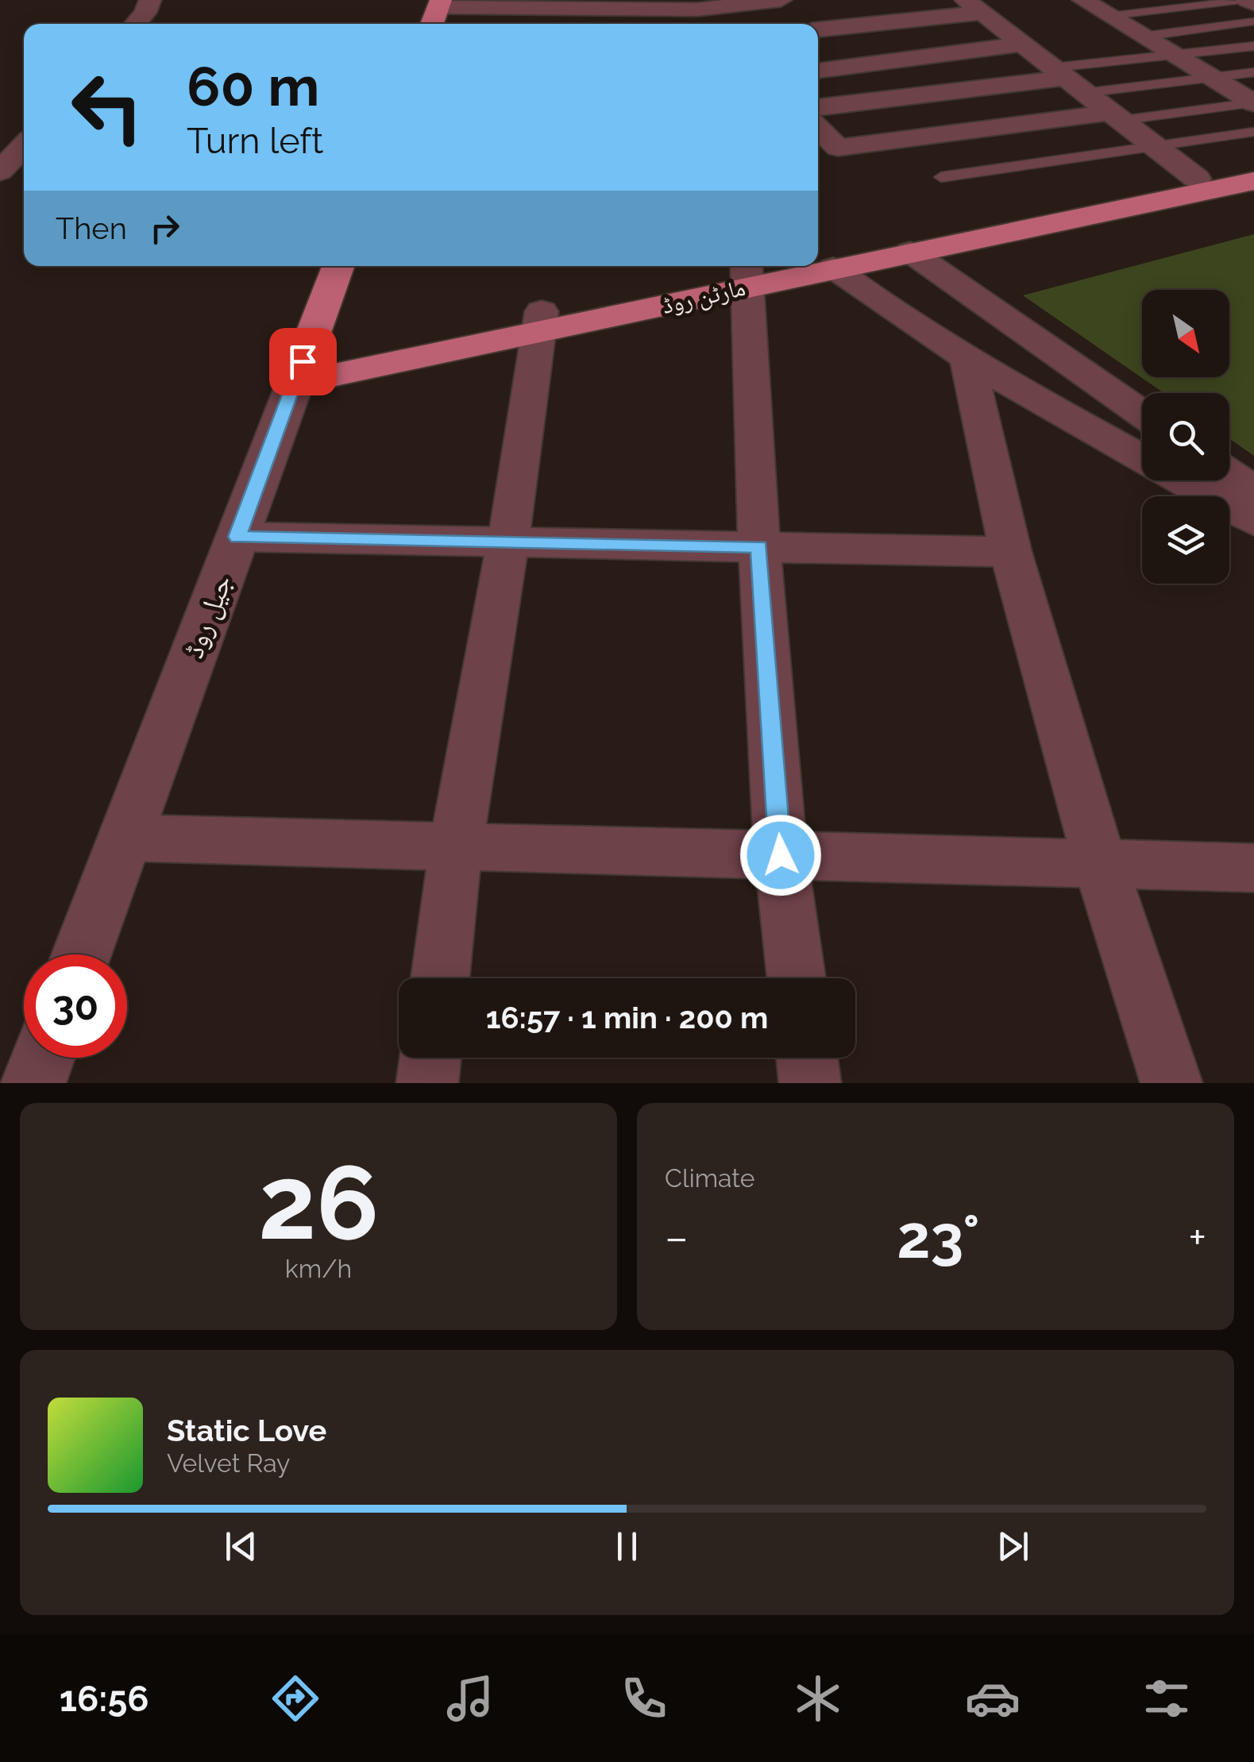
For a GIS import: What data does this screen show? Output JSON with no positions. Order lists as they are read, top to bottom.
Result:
{
  "streets": {
    "main road": ["مارٹن روڈ", "جیل روڈ"]
  },
  "crossings": [
    ["مارٹن روڈ", "جیل روڈ"]
  ],
  "north": "bottom right",
  "page": {
    "turn": ["60 m", "Turn left"],
    "then": "Then",
    "limit": "30",
    "trip": "16:57 · 1 min · 200 m",
    "tile": [
      ["26", "km/h"],
      "Climate"
    ],
    "heat": ["−", "23°", "+"],
    "song": ["Static Love", "Velvet Ray"],
    "tabs": "16:56"
  }
}
